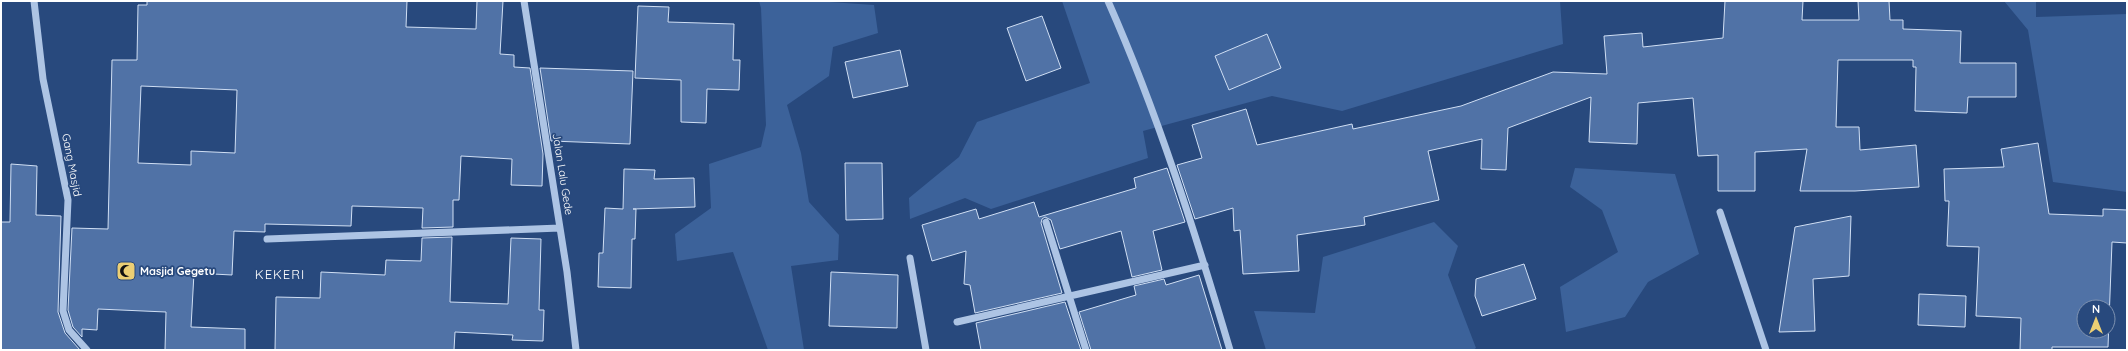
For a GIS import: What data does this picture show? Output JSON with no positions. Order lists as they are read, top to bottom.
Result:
{
  "streets": {
    "street": ["Gang Masjid", "Jalan Lalu Gede"]
  },
  "districts": ["KEKERI"],
  "places": {
    "mosque": ["Masjid Gegetu"]
  },
  "north": "top"
}
